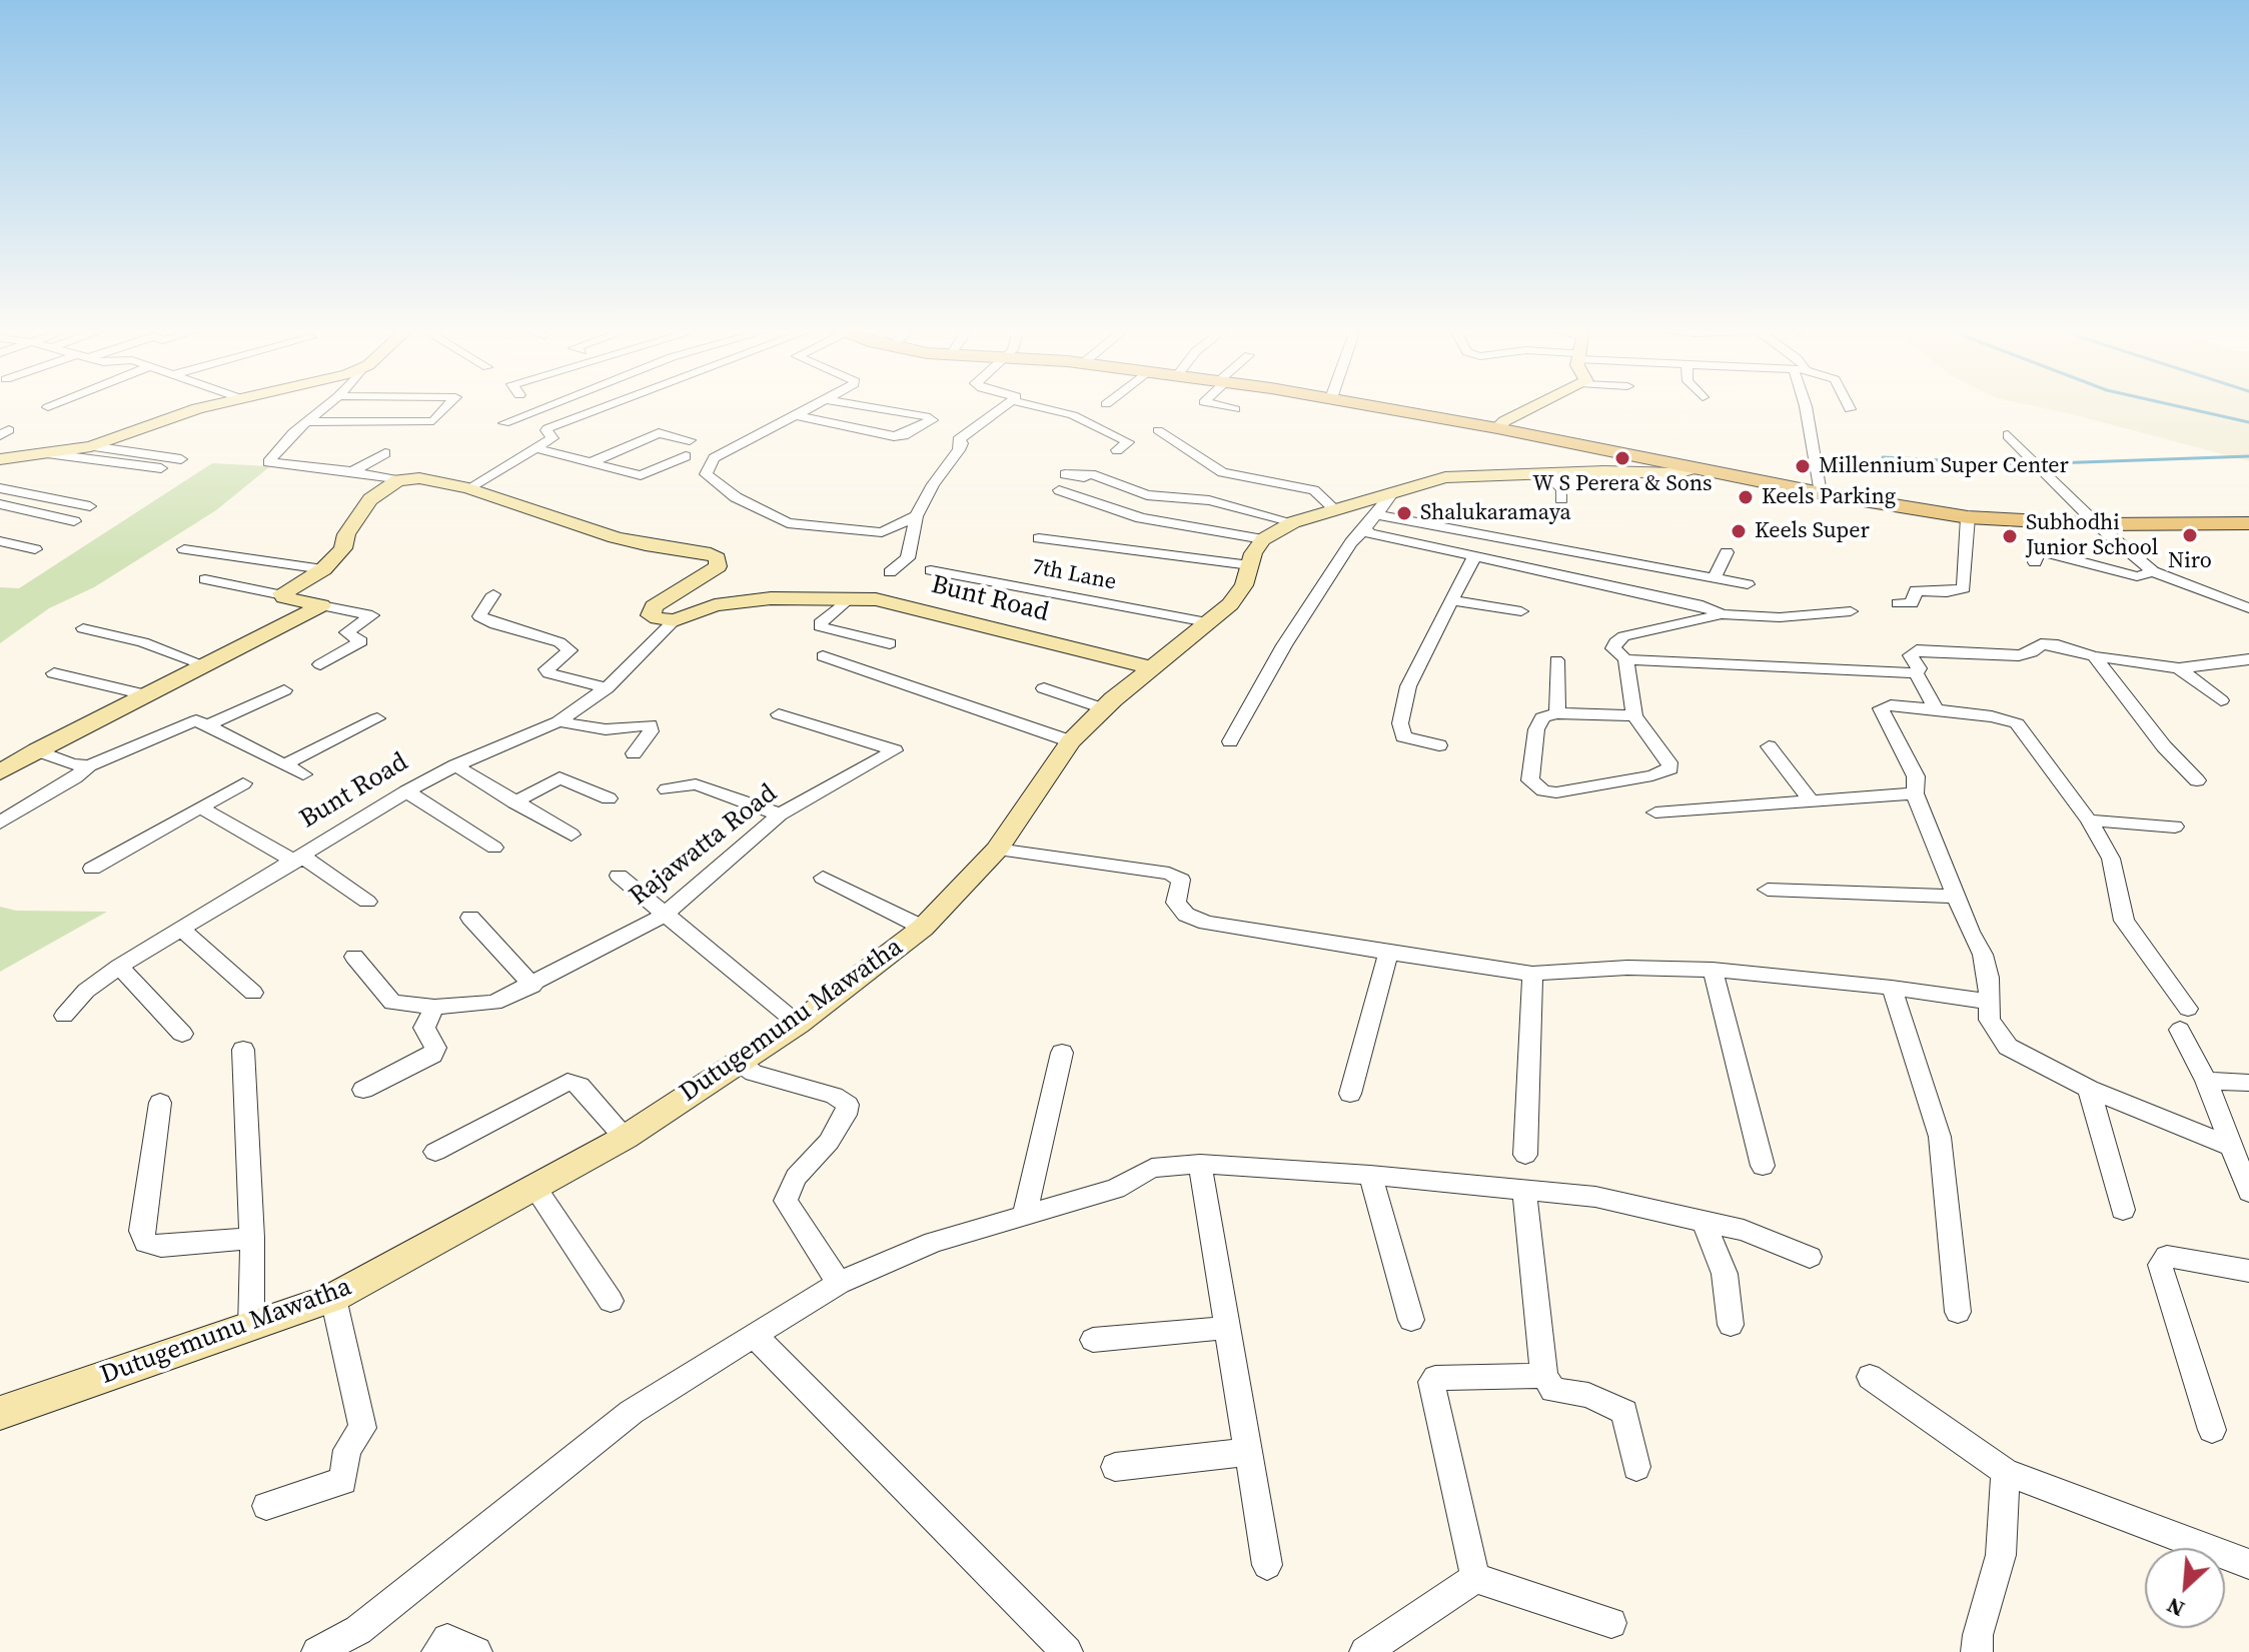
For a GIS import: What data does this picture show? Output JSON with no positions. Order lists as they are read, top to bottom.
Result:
{
  "streets": {
    "street": [
      "7th Lane",
      "Bunt Road",
      "Rajawatta Road",
      "Dutugemunu Mawatha"
    ]
  },
  "crossings": [
    ["7th Lane", "Dutugemunu Mawatha"],
    ["Bunt Road", "Dutugemunu Mawatha"]
  ],
  "places": [
    "W S Perera & Sons",
    "Millennium Super Center",
    "Keels Parking",
    "Shalukaramaya",
    "Keels Super",
    "Niro",
    "Subhodhi Junior School"
  ],
  "north": "bottom left"
}
